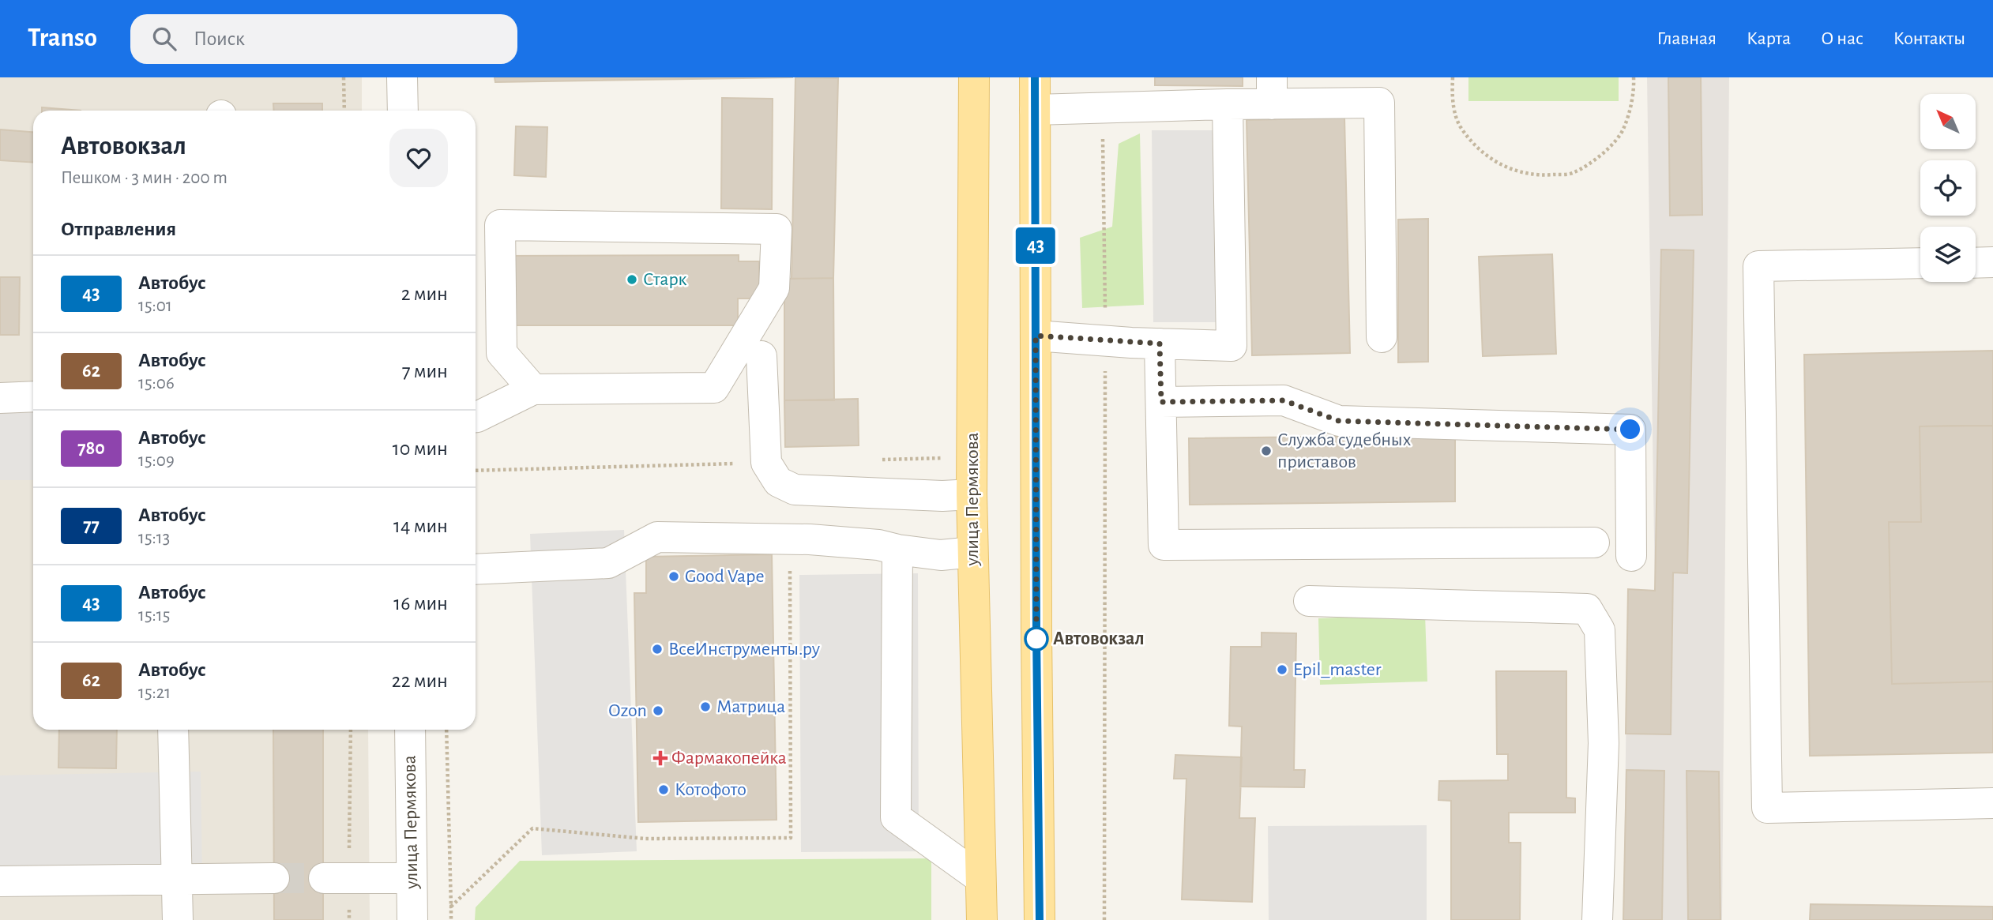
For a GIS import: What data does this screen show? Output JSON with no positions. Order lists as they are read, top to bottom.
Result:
{
  "streets": {
    "main road": ["улица Пермякова"]
  },
  "places": {
    "other": [
      "Старк",
      "Служба судебных приставов",
      "Good Vape",
      "Автовокзал",
      "ВсеИнструменты.ру",
      "Epil_master",
      "Матрица",
      "Ozon",
      "Котофото"
    ],
    "health": ["Фармакопейка"]
  },
  "lines": ["bus line 43"],
  "north": "top left",
  "page": {
    "header": "Transo",
    "search": "Поиск",
    "nav": [
      "Главная",
      "Карта",
      "О нас",
      "Контакты"
    ],
    "on_map": "43",
    "heading": [
      ["Автовокзал", "Пешком · 3 мин · 200 m"],
      "Отправления"
    ],
    "list": [
      {
        "mark": "43",
        "name": "Автобус",
        "note": "15:01",
        "value": "2 мин"
      },
      {
        "mark": "62",
        "name": "Автобус",
        "note": "15:06",
        "value": "7 мин"
      },
      {
        "mark": "780",
        "name": "Автобус",
        "note": "15:09",
        "value": "10 мин"
      },
      {
        "mark": "77",
        "name": "Автобус",
        "note": "15:13",
        "value": "14 мин"
      },
      {
        "mark": "43",
        "name": "Автобус",
        "note": "15:15",
        "value": "16 мин"
      },
      {
        "mark": "62",
        "name": "Автобус",
        "note": "15:21",
        "value": "22 мин"
      }
    ]
  }
}
